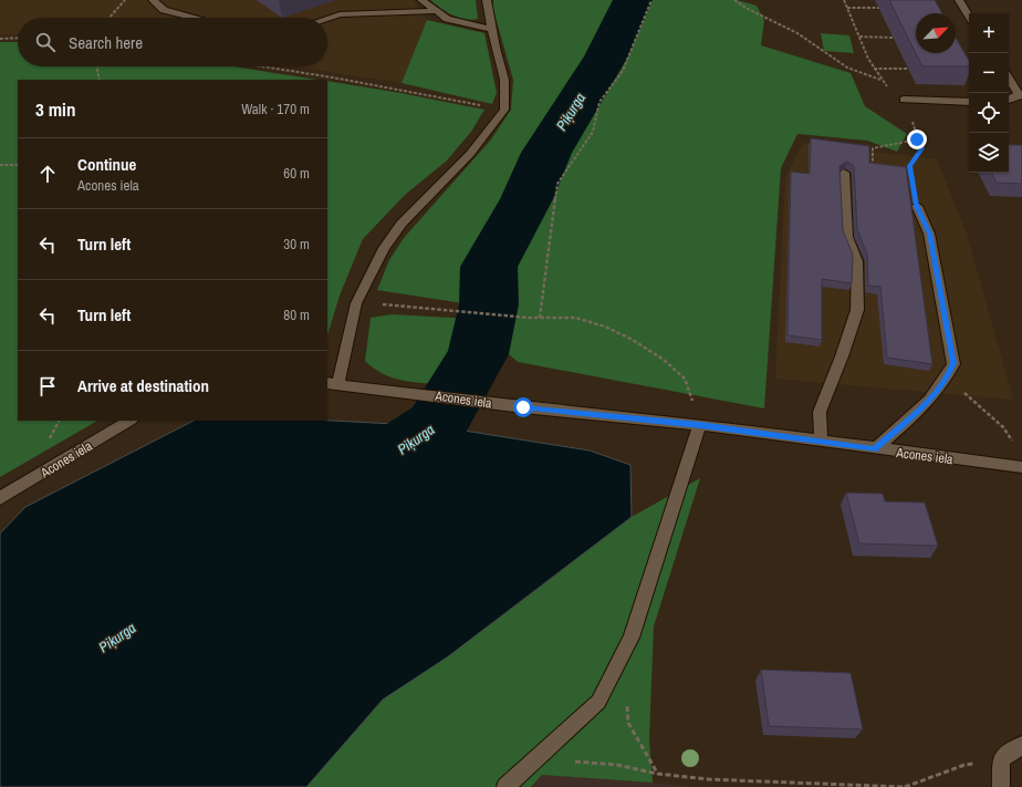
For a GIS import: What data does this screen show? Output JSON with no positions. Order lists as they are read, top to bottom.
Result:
{
  "streets": {
    "street": ["Acones iela"]
  },
  "water": ["Piķurga"],
  "north": "top right",
  "page": {
    "map_buttons": ["+", "−"],
    "search": "Search here",
    "heading": ["3 min", "Walk · 170 m"],
    "list": [
      ["Continue", "Acones iela", "60 m"],
      ["Turn left", "30 m"],
      ["Turn left", "80 m"],
      "Arrive at destination"
    ]
  }
}
